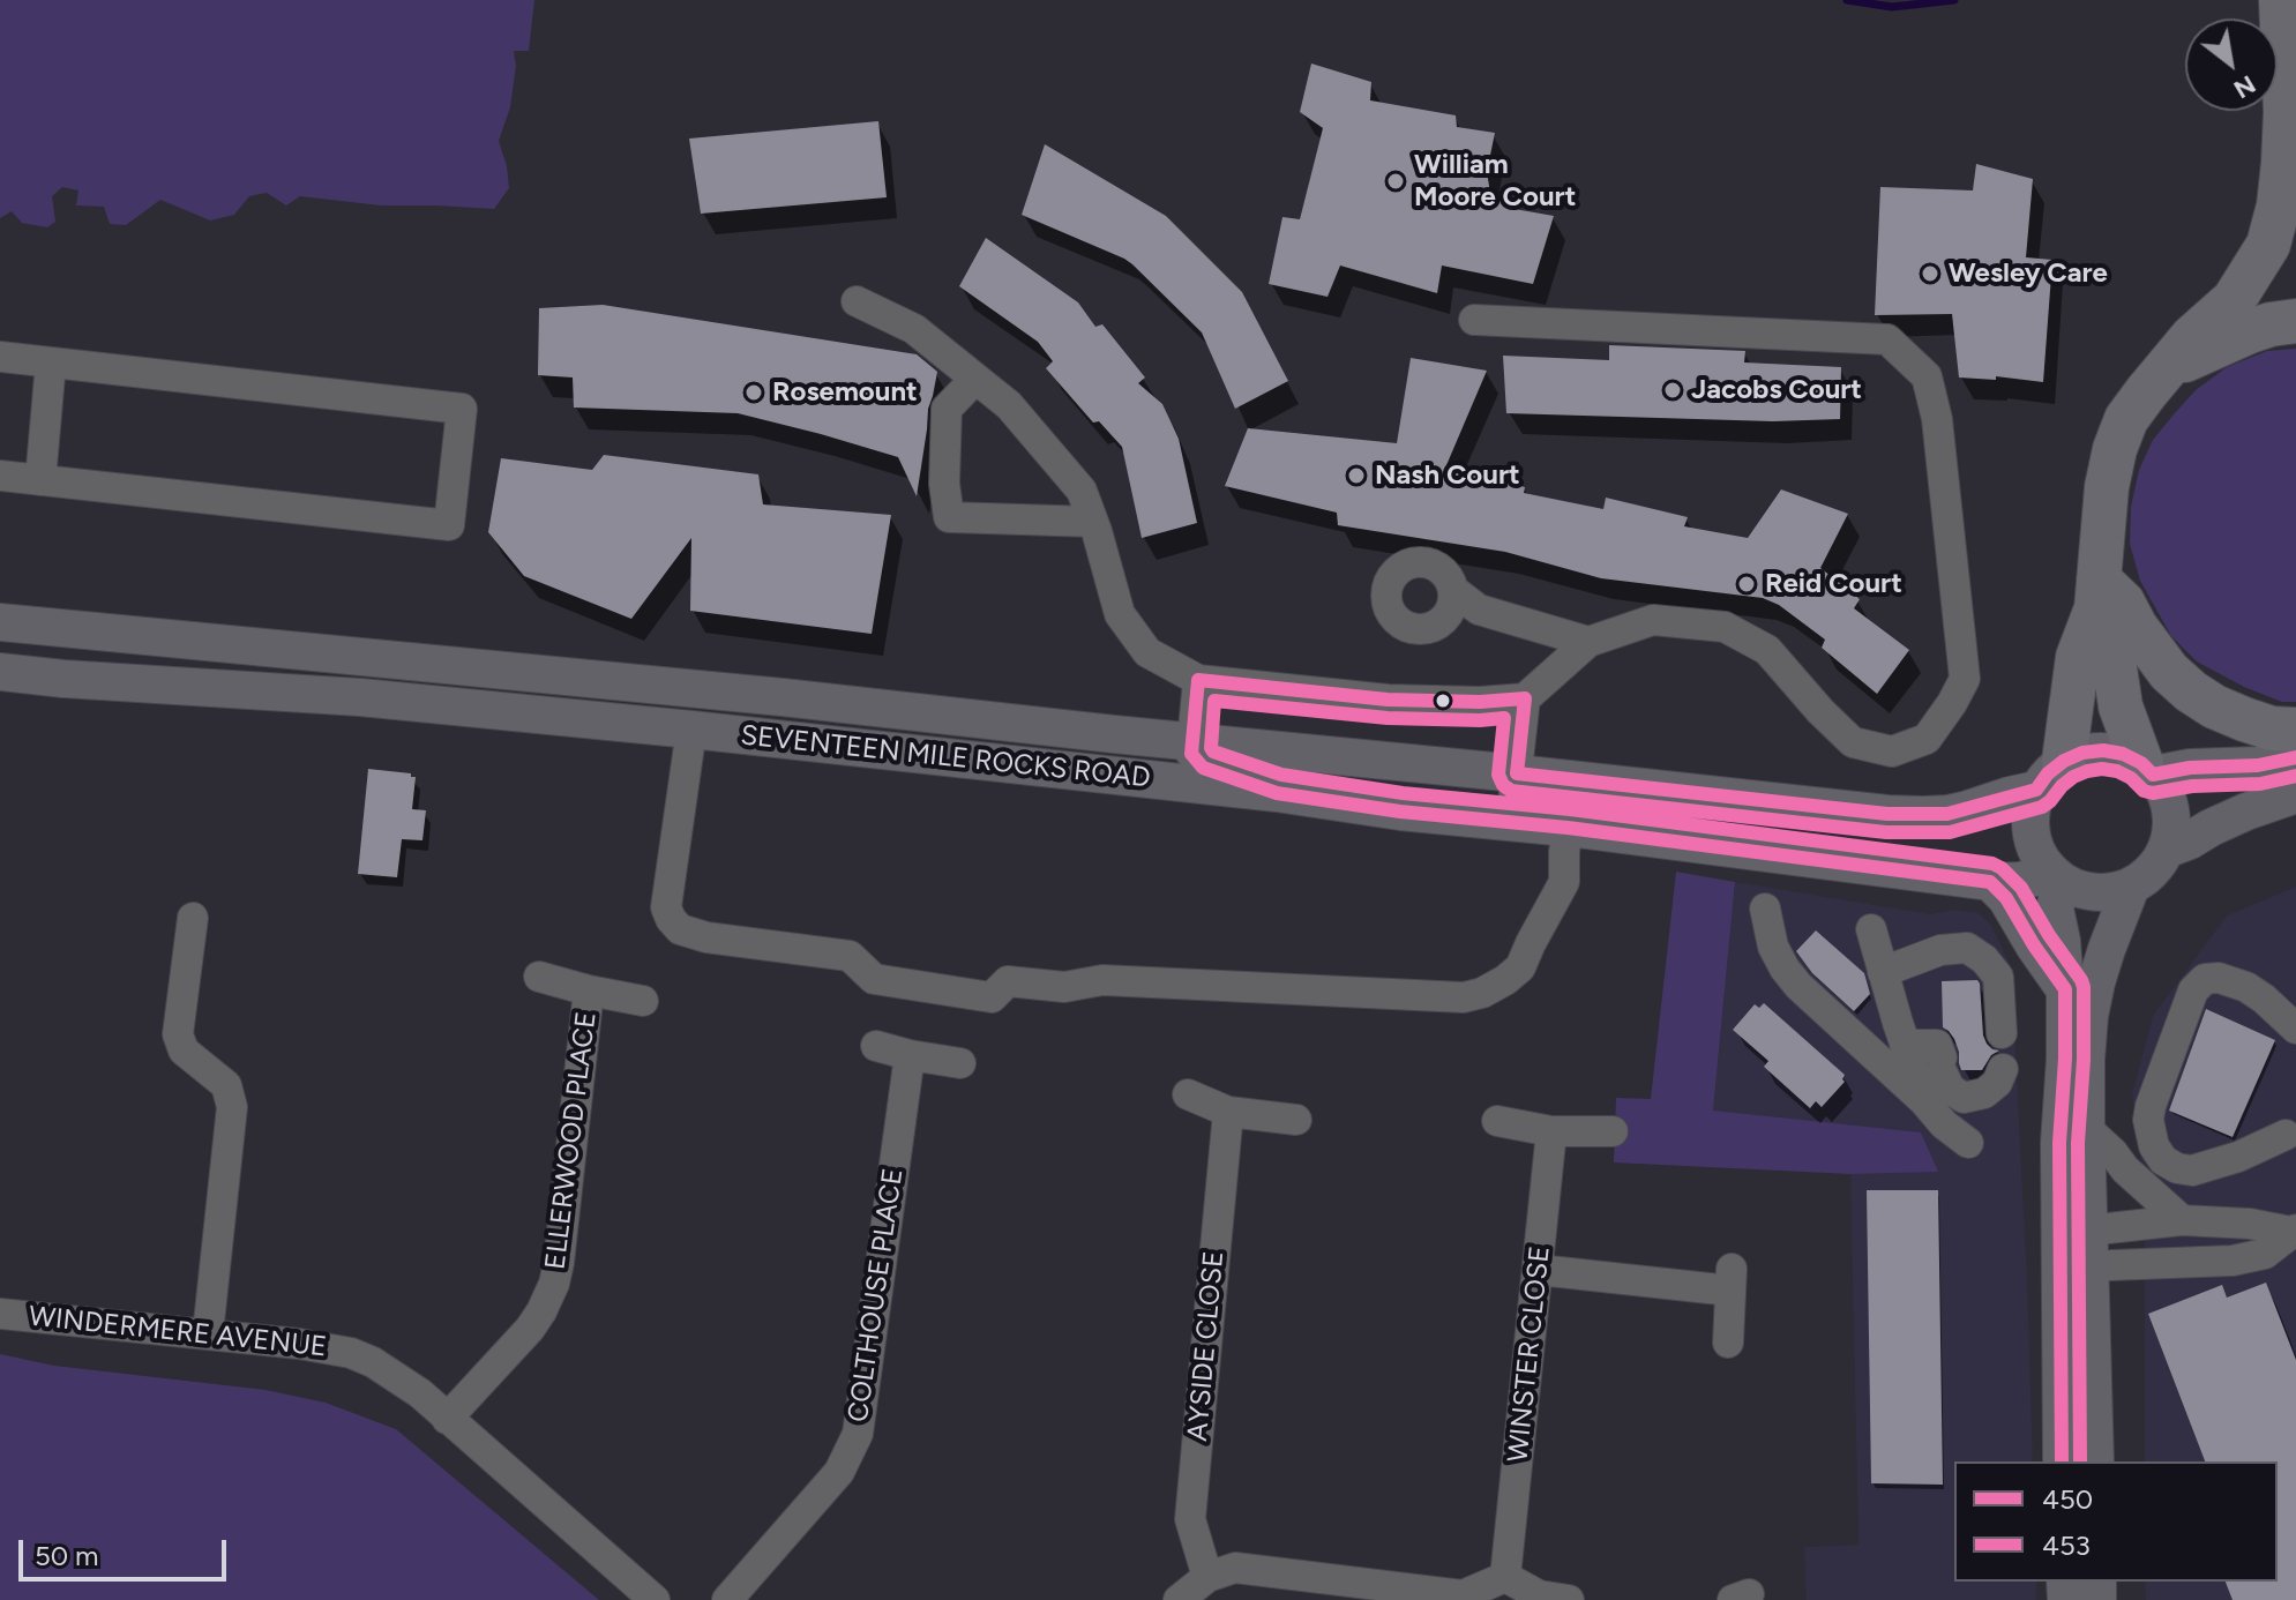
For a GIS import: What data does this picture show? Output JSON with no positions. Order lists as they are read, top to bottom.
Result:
{
  "streets": {
    "main road": ["SEVENTEEN MILE ROCKS ROAD"],
    "street": [
      "ELLERWOOD PLACE",
      "COLTHOUSE PLACE",
      "WINDERMERE AVENUE",
      "AYSIDE CLOSE",
      "WINSTER CLOSE"
    ]
  },
  "crossings": [
    ["ELLERWOOD PLACE", "WINDERMERE AVENUE"]
  ],
  "places": [
    "William Moore Court",
    "Wesley Care",
    "Jacobs Court",
    "Rosemount",
    "Nash Court",
    "Reid Court"
  ],
  "lines": ["transit line 450", "transit line 453"],
  "legend": ["450", "453"],
  "scale_bar": "50 m",
  "north": "bottom right"
}
